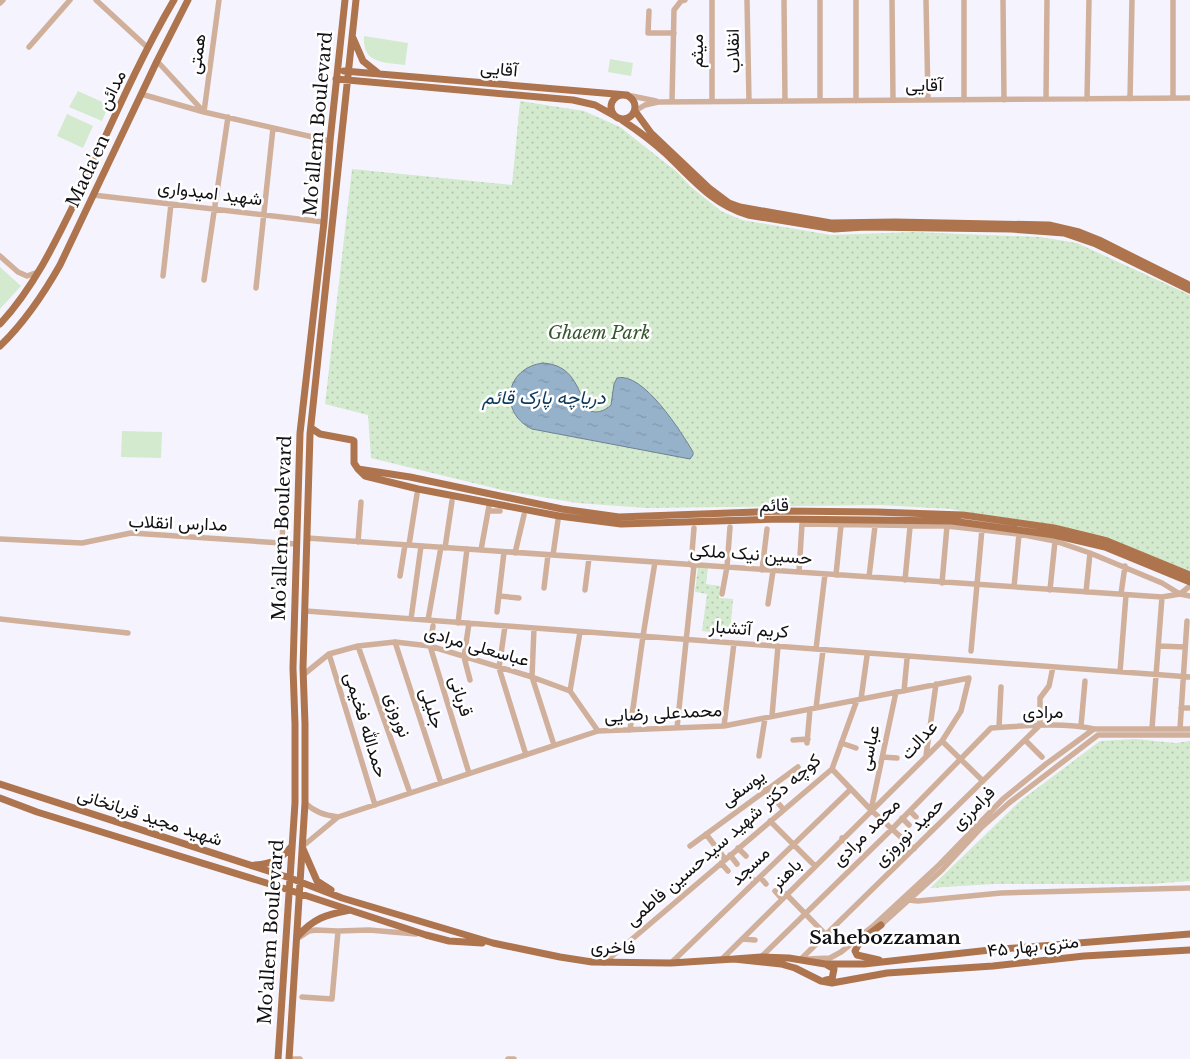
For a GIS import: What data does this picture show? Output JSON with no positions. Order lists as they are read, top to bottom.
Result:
{
  "streets": {
    "main road": [
      "آقایی",
      "مدائن",
      "Mo'allem Boulevard",
      "Mada'en",
      "قائم",
      "شهید مجید قربانخانی",
      "۴۵ متری بهار",
      "فاخری"
    ],
    "street": [
      "میثم",
      "انقلاب",
      "همتی",
      "شهيد امیدواری",
      "مدارس انقلاب",
      "حسین نیک ملکی",
      "کریم آتشبار",
      "عباسعلی مرادی",
      "قربانی",
      "جلیلی",
      "مرادی",
      "محمدعلی رضایی",
      "نوروزی",
      "حمدالله فخیمی",
      "عدالت",
      "عباسی",
      "یوسفی",
      "فرامرزی",
      "محمد مرادی",
      "حمید نوروزی",
      "کوچه دکتر شهید سیدحسین فاطمی",
      "مسجد",
      "باهنر"
    ]
  },
  "crossings": [
    ["میثم", "آقایی"],
    ["انقلاب", "آقایی"],
    ["آقایی", "Mo'allem Boulevard"],
    ["Mo'allem Boulevard", "شهيد امیدواری"],
    ["Mo'allem Boulevard", "مدارس انقلاب"],
    ["Mo'allem Boulevard", "حسین نیک ملکی"],
    ["Mo'allem Boulevard", "کریم آتشبار"],
    ["Mo'allem Boulevard", "عباسعلی مرادی"],
    ["Mo'allem Boulevard", "شهید مجید قربانخانی"],
    ["Mo'allem Boulevard", "فاخری"],
    ["Mada'en", "شهيد امیدواری"],
    ["عباسعلی مرادی", "قربانی"],
    ["عباسعلی مرادی", "جلیلی"],
    ["عباسعلی مرادی", "نوروزی"],
    ["عباسعلی مرادی", "حمدالله فخیمی"],
    ["قربانی", "محمدعلی رضایی"],
    ["جلیلی", "محمدعلی رضایی"],
    ["مرادی", "فرامرزی"],
    ["مرادی", "محمد مرادی"],
    ["مرادی", "حمید نوروزی"],
    ["محمدعلی رضایی", "نوروزی"],
    ["محمدعلی رضایی", "حمدالله فخیمی"],
    ["محمدعلی رضایی", "عدالت"],
    ["محمدعلی رضایی", "عباسی"],
    ["محمدعلی رضایی", "کوچه دکتر شهید سیدحسین فاطمی"],
    ["عدالت", "عباسی"],
    ["عدالت", "باهنر"],
    ["عباسی", "باهنر"],
    ["فرامرزی", "حمید نوروزی"],
    ["فرامرزی", "فاخری"],
    ["شهید مجید قربانخانی", "فاخری"],
    ["محمد مرادی", "فاخری"],
    ["حمید نوروزی", "فاخری"],
    ["کوچه دکتر شهید سیدحسین فاطمی", "فاخری"],
    ["مسجد", "فاخری"],
    ["باهنر", "فاخری"],
    ["۴۵ متری بهار", "فاخری"]
  ],
  "districts": ["Sahebozzaman"],
  "water": ["دریاچه پارک قائم"],
  "parks": ["Ghaem Park"]
}
